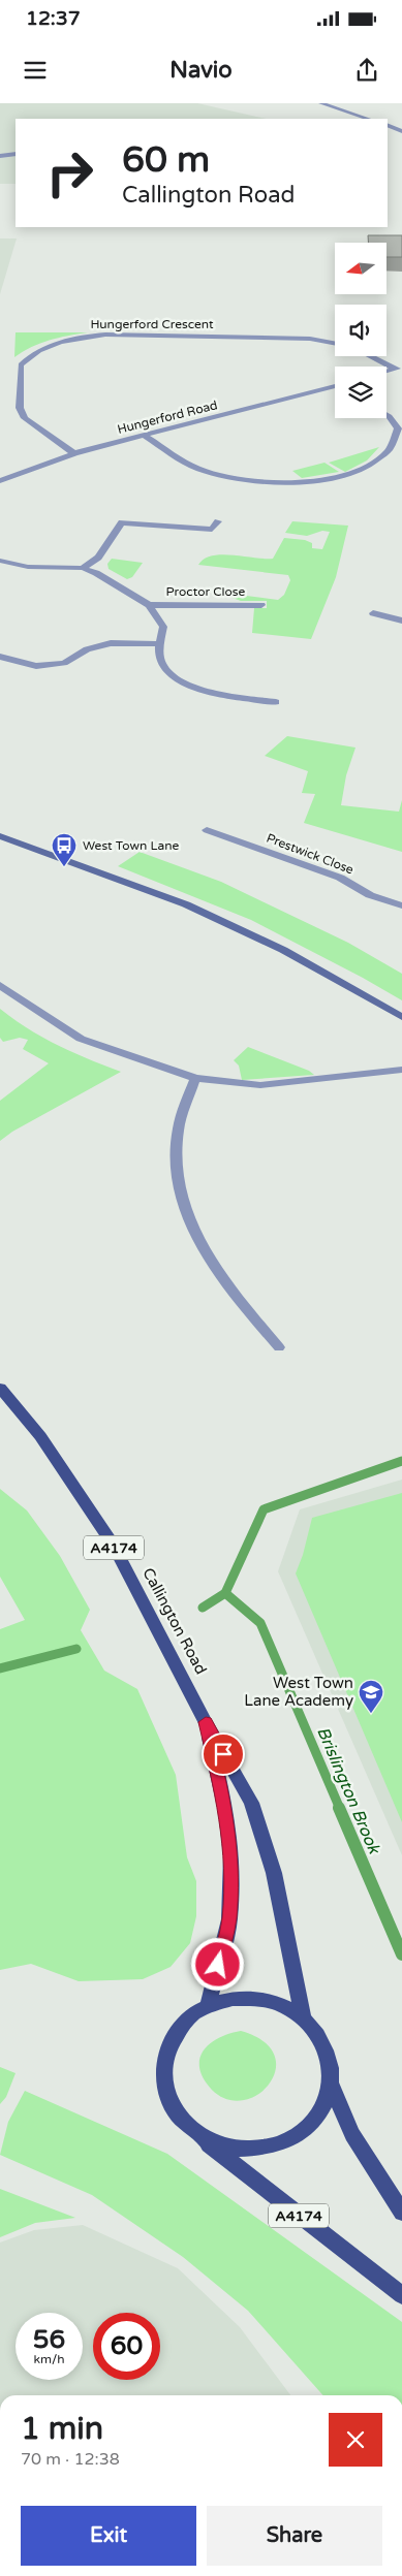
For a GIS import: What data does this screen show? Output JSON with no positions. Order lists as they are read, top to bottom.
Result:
{
  "streets": {
    "main road": ["A4174", "Callington Road"],
    "street": [
      "Hungerford Crescent",
      "Hungerford Road",
      "Proctor Close",
      "Prestwick Close"
    ]
  },
  "crossings": [
    ["Hungerford Crescent", "Hungerford Road"],
    ["A4174", "Callington Road"]
  ],
  "water": ["Brislington Brook"],
  "places": {
    "bus stop": ["West Town Lane"],
    "school or university": ["West Town Lane Academy"]
  },
  "north": "left",
  "page": {
    "status": "12:37",
    "header": "Navio",
    "turn": ["60 m", "Callington Road"],
    "speed": "56 km/h",
    "limit": "60",
    "heading": ["1 min", "70 m · 12:38"],
    "buttons": ["Exit", "Share"]
  }
}
